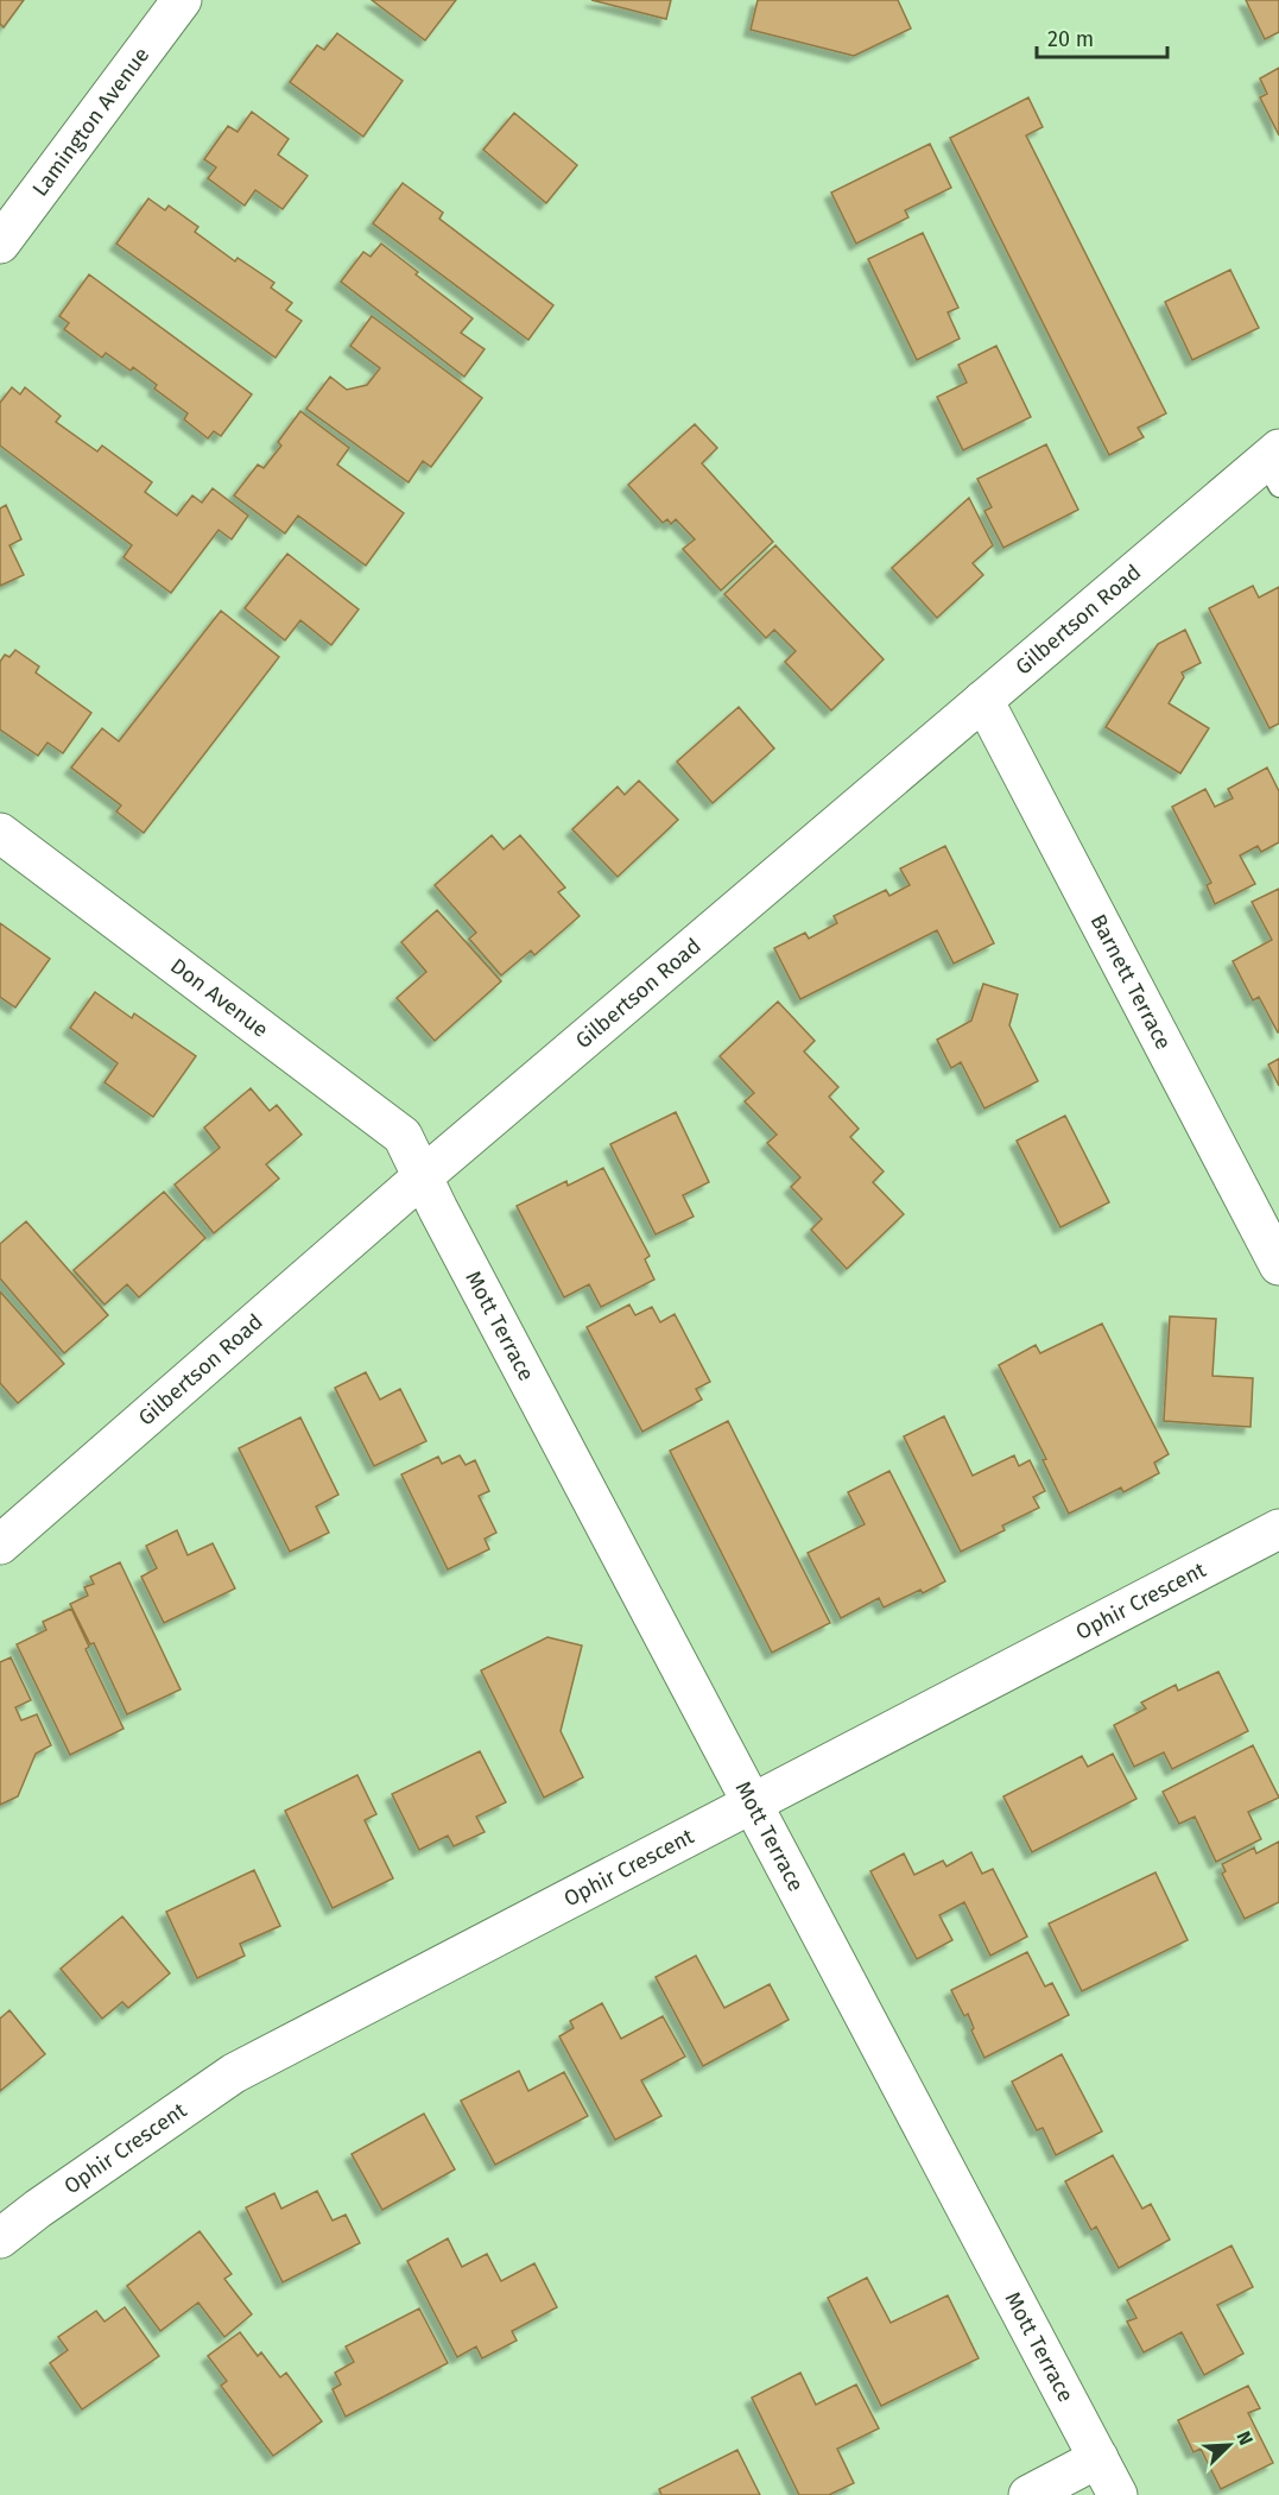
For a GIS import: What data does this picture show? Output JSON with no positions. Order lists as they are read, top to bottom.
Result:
{
  "streets": {
    "street": [
      "Lamington Avenue",
      "Gilbertson Road",
      "Barnett Terrace",
      "Don Avenue",
      "Mott Terrace",
      "Ophir Crescent"
    ]
  },
  "crossings": [
    ["Gilbertson Road", "Barnett Terrace"],
    ["Gilbertson Road", "Don Avenue"],
    ["Gilbertson Road", "Mott Terrace"],
    ["Don Avenue", "Mott Terrace"],
    ["Mott Terrace", "Ophir Crescent"]
  ],
  "scale_bar": "20 m",
  "north": "top right"
}
